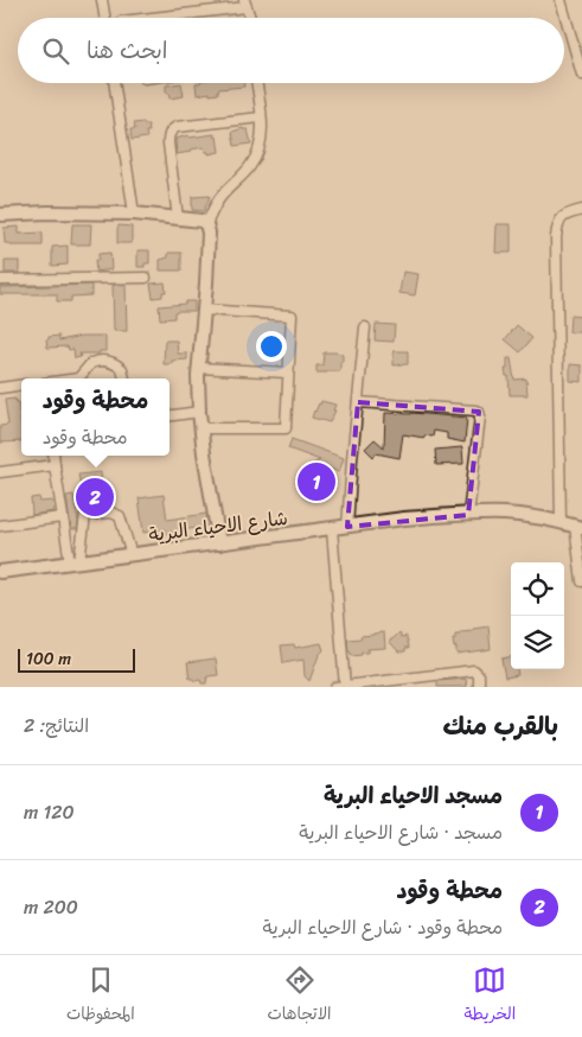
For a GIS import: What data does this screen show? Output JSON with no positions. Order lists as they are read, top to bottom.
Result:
{
  "streets": {
    "main road": ["شارع الاحياء البرية"]
  },
  "scale_bar": "100 m",
  "page": {
    "search": "ابحث هنا",
    "popup": ["محطة وقود", "محطة وقود"],
    "pins": ["1", "2"],
    "scale": "100 m",
    "heading": ["بالقرب منك", "النتائج: 2"],
    "list": [
      {
        "mark": "1",
        "name": "مسجد الاحياء البرية",
        "note": "مسجد · شارع الاحياء البرية",
        "value": "120 m"
      },
      {
        "mark": "2",
        "name": "محطة وقود",
        "note": "محطة وقود · شارع الاحياء البرية",
        "value": "200 m"
      }
    ],
    "nav": ["الخريطة", "الاتجاهات", "المحفوظات"]
  }
}
